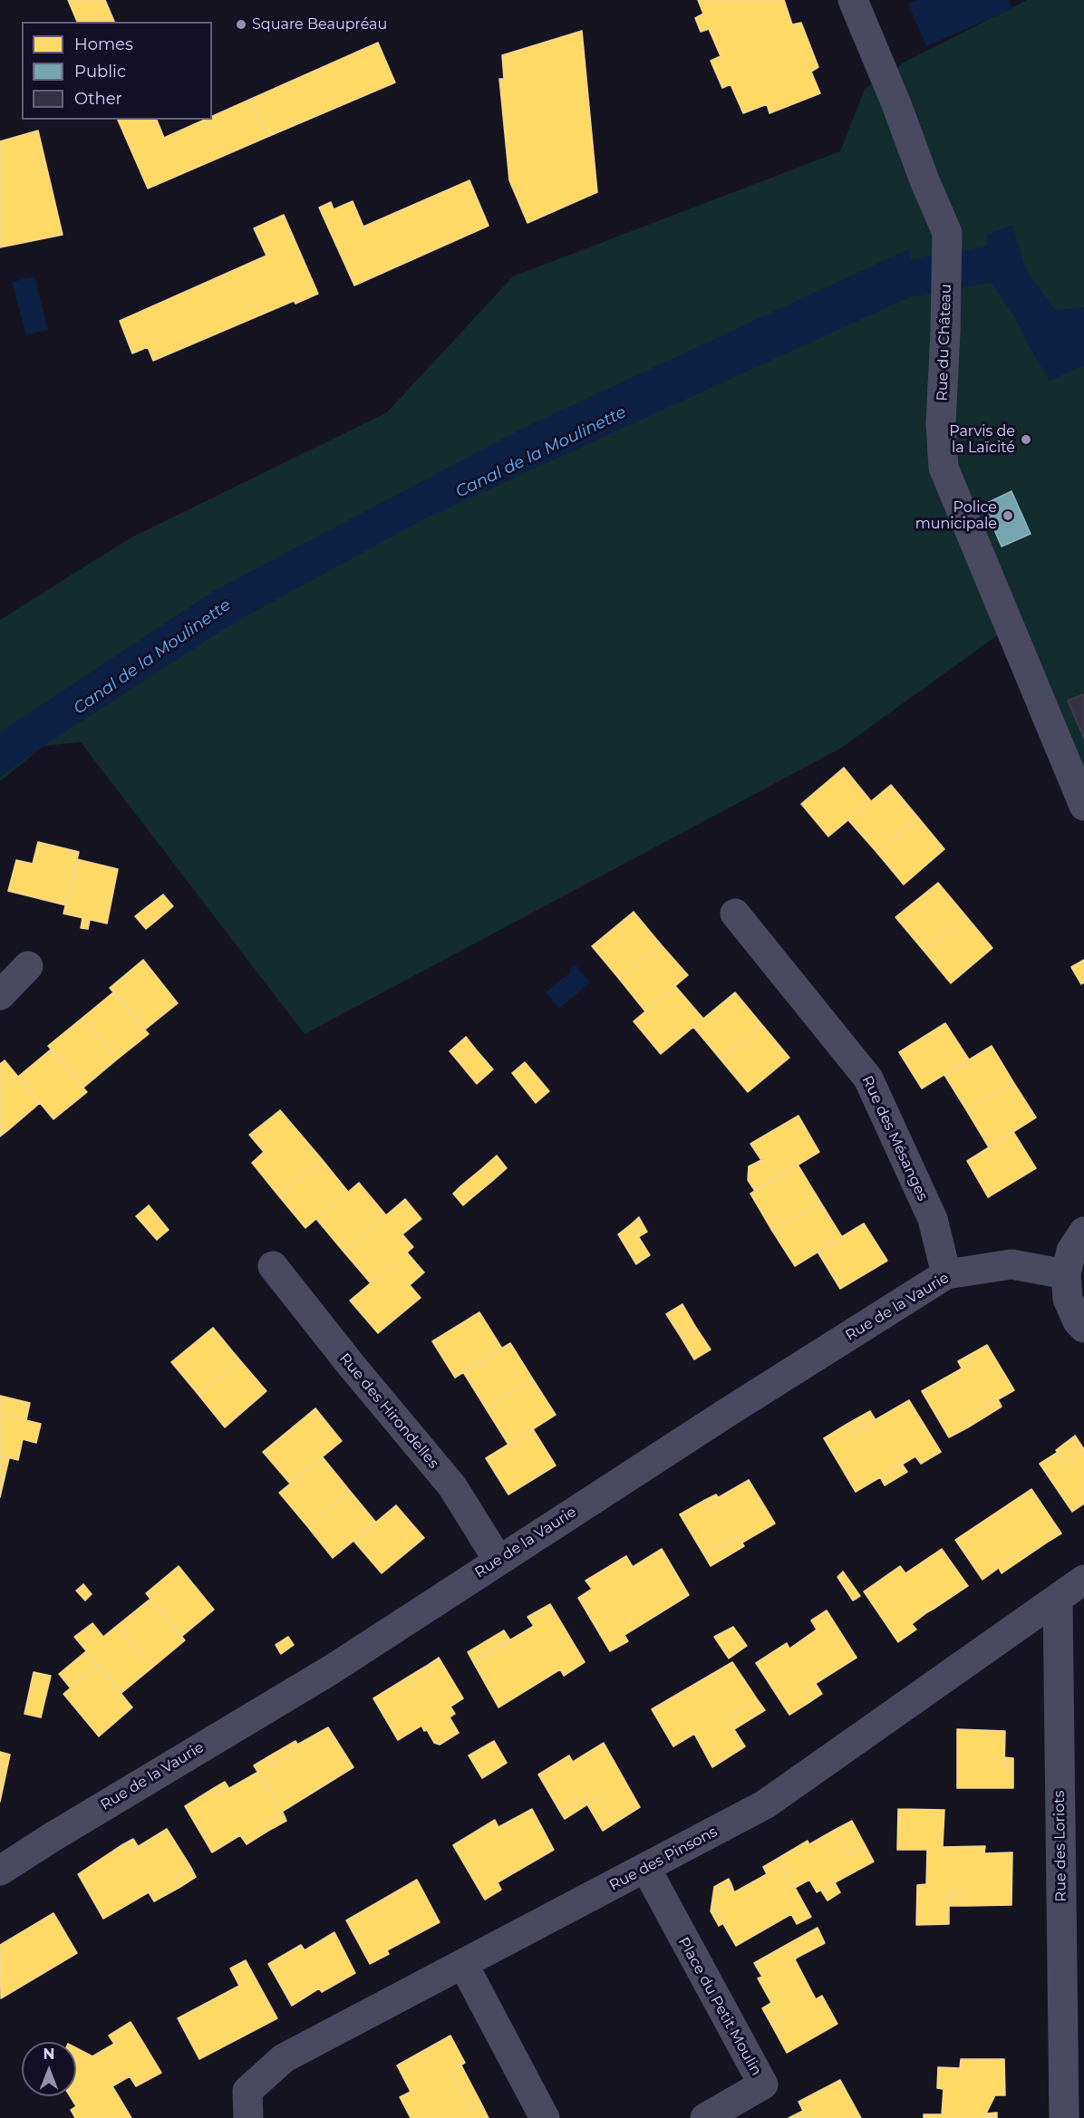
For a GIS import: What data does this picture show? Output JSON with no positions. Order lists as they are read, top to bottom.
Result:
{
  "streets": {
    "street": [
      "Rue du Château",
      "Rue des Mésanges",
      "Rue de la Vaurie",
      "Rue des Hirondelles",
      "Rue des Loriots",
      "Rue des Pinsons",
      "Place du Petit Moulin"
    ]
  },
  "crossings": [
    ["Rue des Mésanges", "Rue de la Vaurie"],
    ["Rue de la Vaurie", "Rue des Hirondelles"],
    ["Rue des Loriots", "Rue des Pinsons"],
    ["Rue des Pinsons", "Place du Petit Moulin"]
  ],
  "water": ["Canal de la Moulinette"],
  "places": ["Square Beaupréau", "Parvis de la Laïcité", "Police municipale"],
  "legend": ["Homes", "Public", "Other"],
  "north": "top"
}
